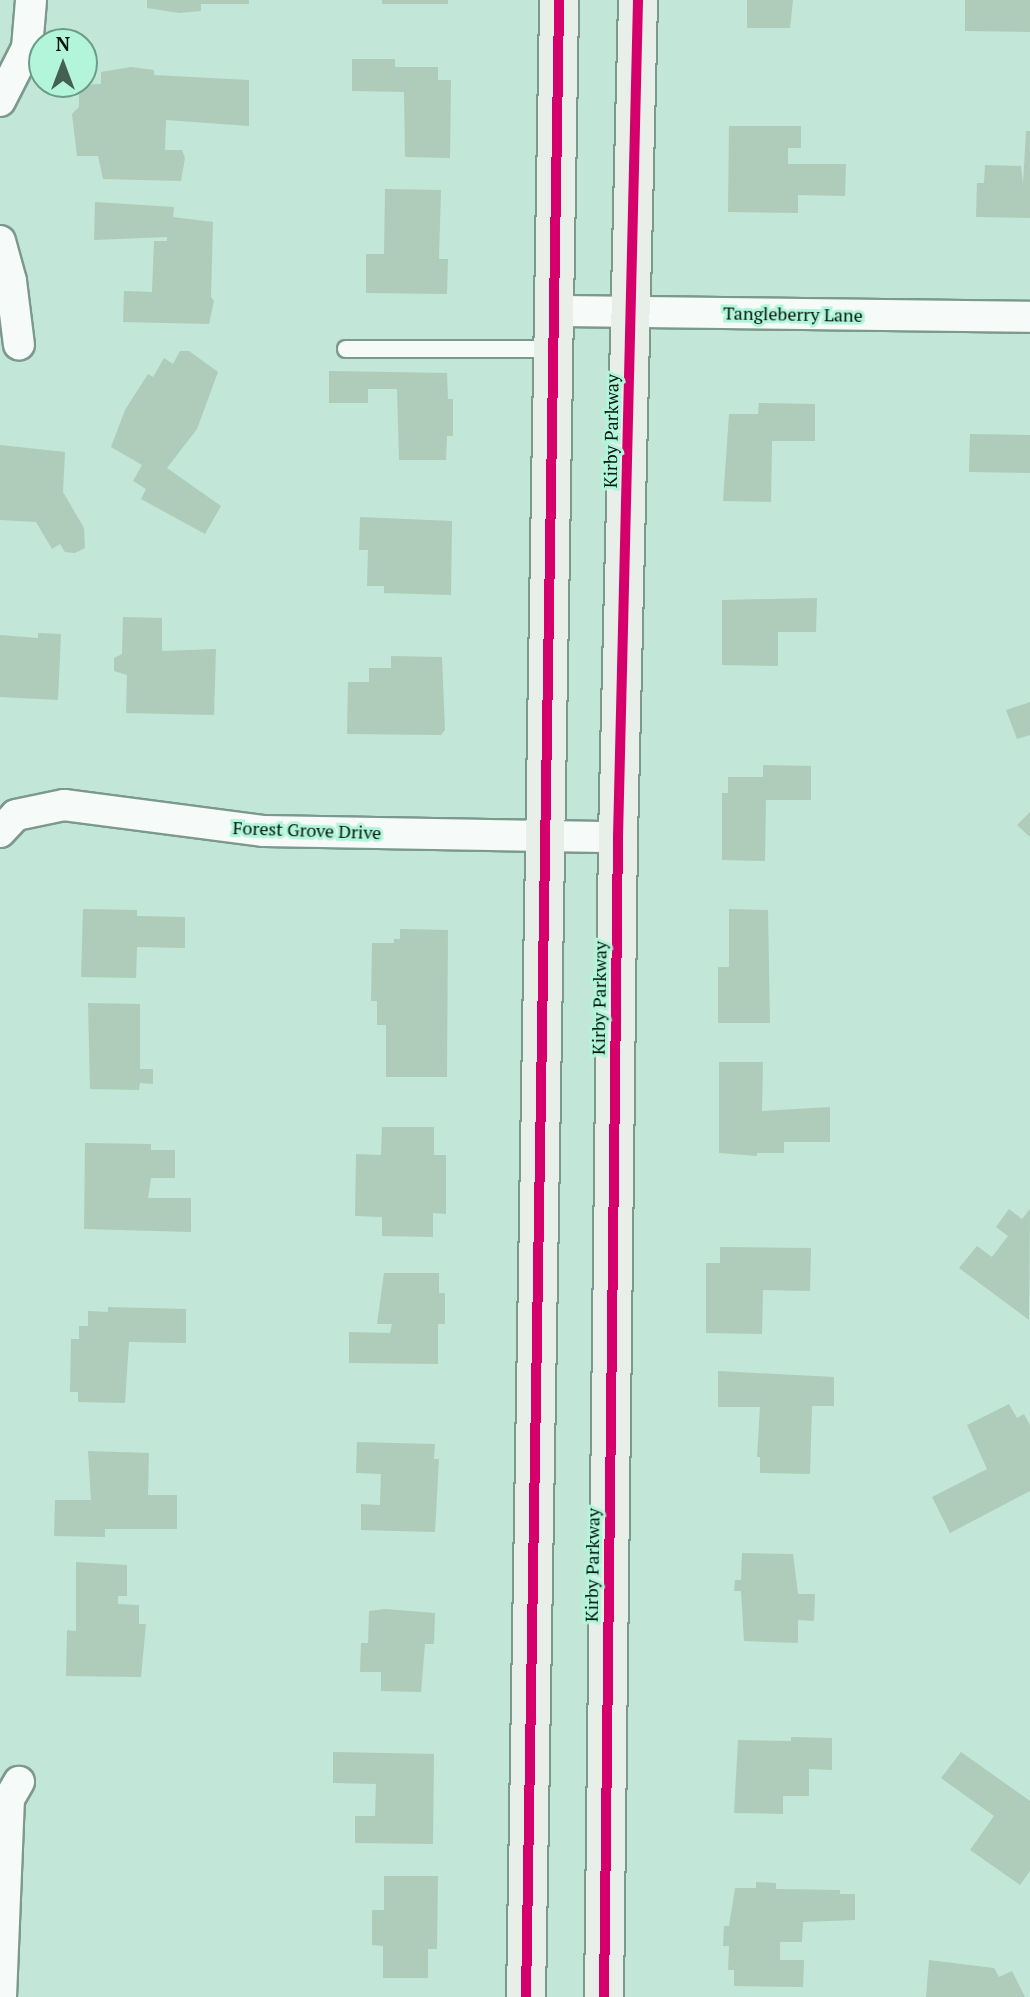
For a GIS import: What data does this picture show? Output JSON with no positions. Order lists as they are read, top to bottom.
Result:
{
  "streets": {
    "main road": ["Kirby Parkway"],
    "street": ["Tangleberry Lane", "Forest Grove Drive"]
  },
  "crossings": [
    ["Tangleberry Lane", "Kirby Parkway"],
    ["Kirby Parkway", "Forest Grove Drive"]
  ],
  "north": "top"
}
